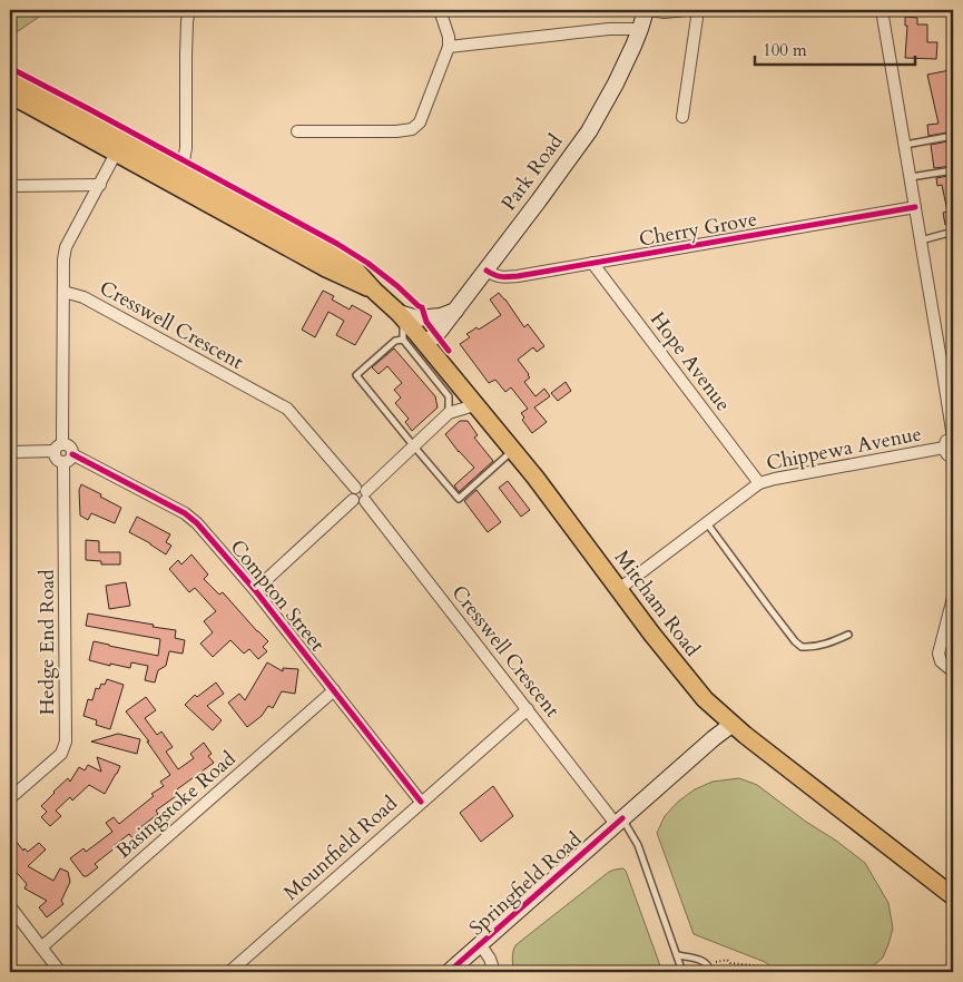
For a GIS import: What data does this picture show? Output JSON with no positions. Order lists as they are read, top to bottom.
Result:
{
  "streets": {
    "main road": ["Mitcham Road"],
    "street": [
      "Park Road",
      "Cherry Grove",
      "Cresswell Crescent",
      "Hope Avenue",
      "Chippewa Avenue",
      "Compton Street",
      "Hedge End Road",
      "Basingstoke Road",
      "Mountfield Road",
      "Springfield Road"
    ]
  },
  "crossings": [
    ["Park Road", "Cherry Grove"],
    ["Park Road", "Mitcham Road"],
    ["Cherry Grove", "Hope Avenue"],
    ["Cresswell Crescent", "Mountfield Road"],
    ["Cresswell Crescent", "Springfield Road"],
    ["Hope Avenue", "Chippewa Avenue"],
    ["Chippewa Avenue", "Mitcham Road"],
    ["Compton Street", "Hedge End Road"],
    ["Compton Street", "Basingstoke Road"],
    ["Compton Street", "Mountfield Road"],
    ["Mitcham Road", "Springfield Road"]
  ],
  "scale_bar": "100 m"
}
